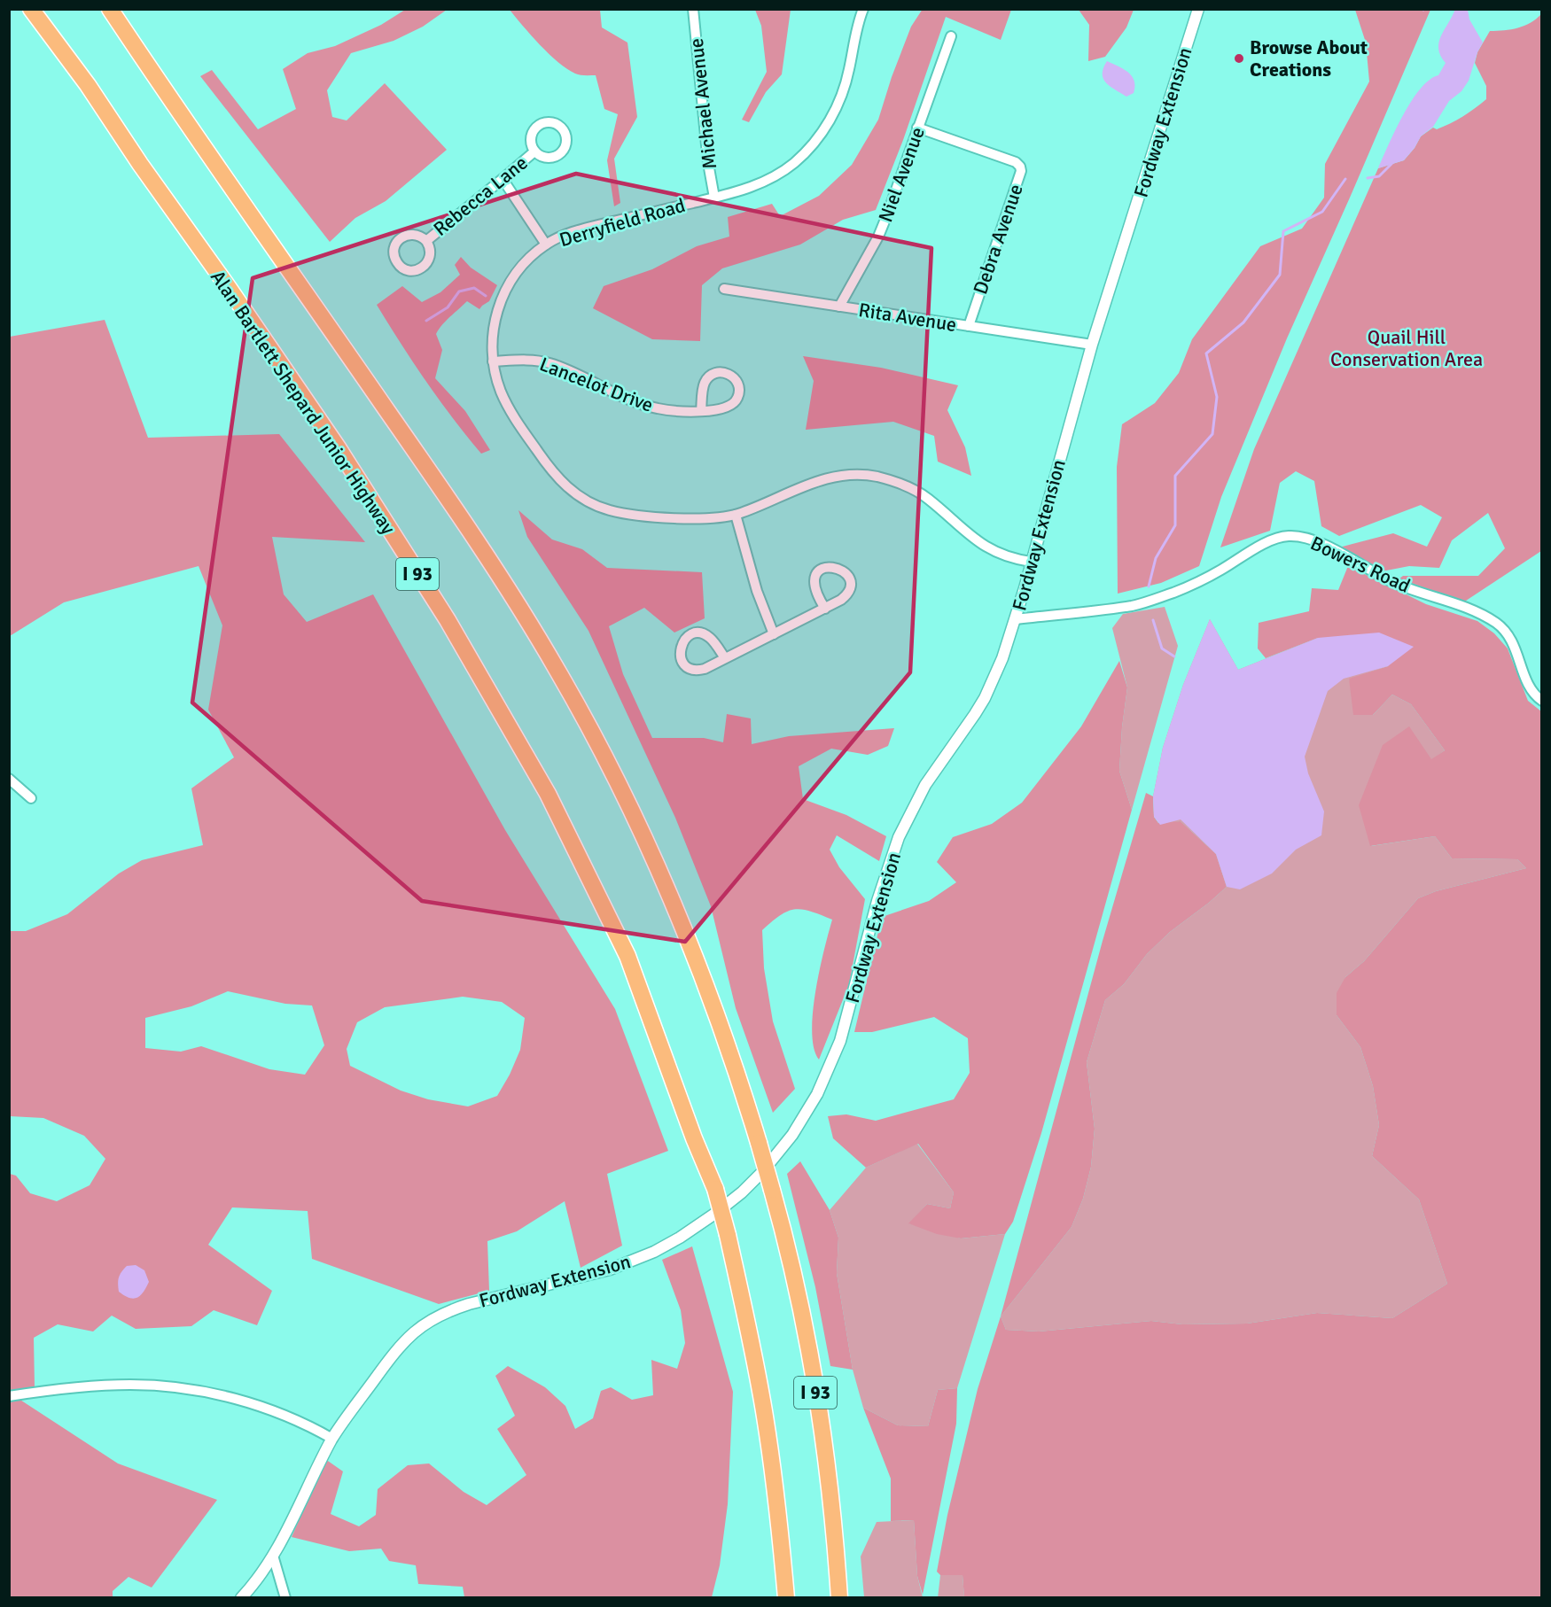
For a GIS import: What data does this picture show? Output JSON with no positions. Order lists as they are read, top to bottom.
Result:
{
  "streets": {
    "highway": ["Alan Bartlett Shepard Junior Highway", "I 93"],
    "street": [
      "Michael Avenue",
      "Fordway Extension",
      "Niel Avenue",
      "Rebecca Lane",
      "Derryfield Road",
      "Debra Avenue",
      "Rita Avenue",
      "Lancelot Drive",
      "Bowers Road"
    ]
  },
  "crossings": [
    ["Michael Avenue", "Derryfield Road"],
    ["Fordway Extension", "Derryfield Road"],
    ["Fordway Extension", "Rita Avenue"],
    ["Fordway Extension", "Bowers Road"],
    ["Niel Avenue", "Debra Avenue"],
    ["Niel Avenue", "Rita Avenue"],
    ["Derryfield Road", "Lancelot Drive"],
    ["Debra Avenue", "Rita Avenue"]
  ],
  "parks": ["Quail Hill Conservation Area"],
  "places": ["Browse About Creations"]
}
